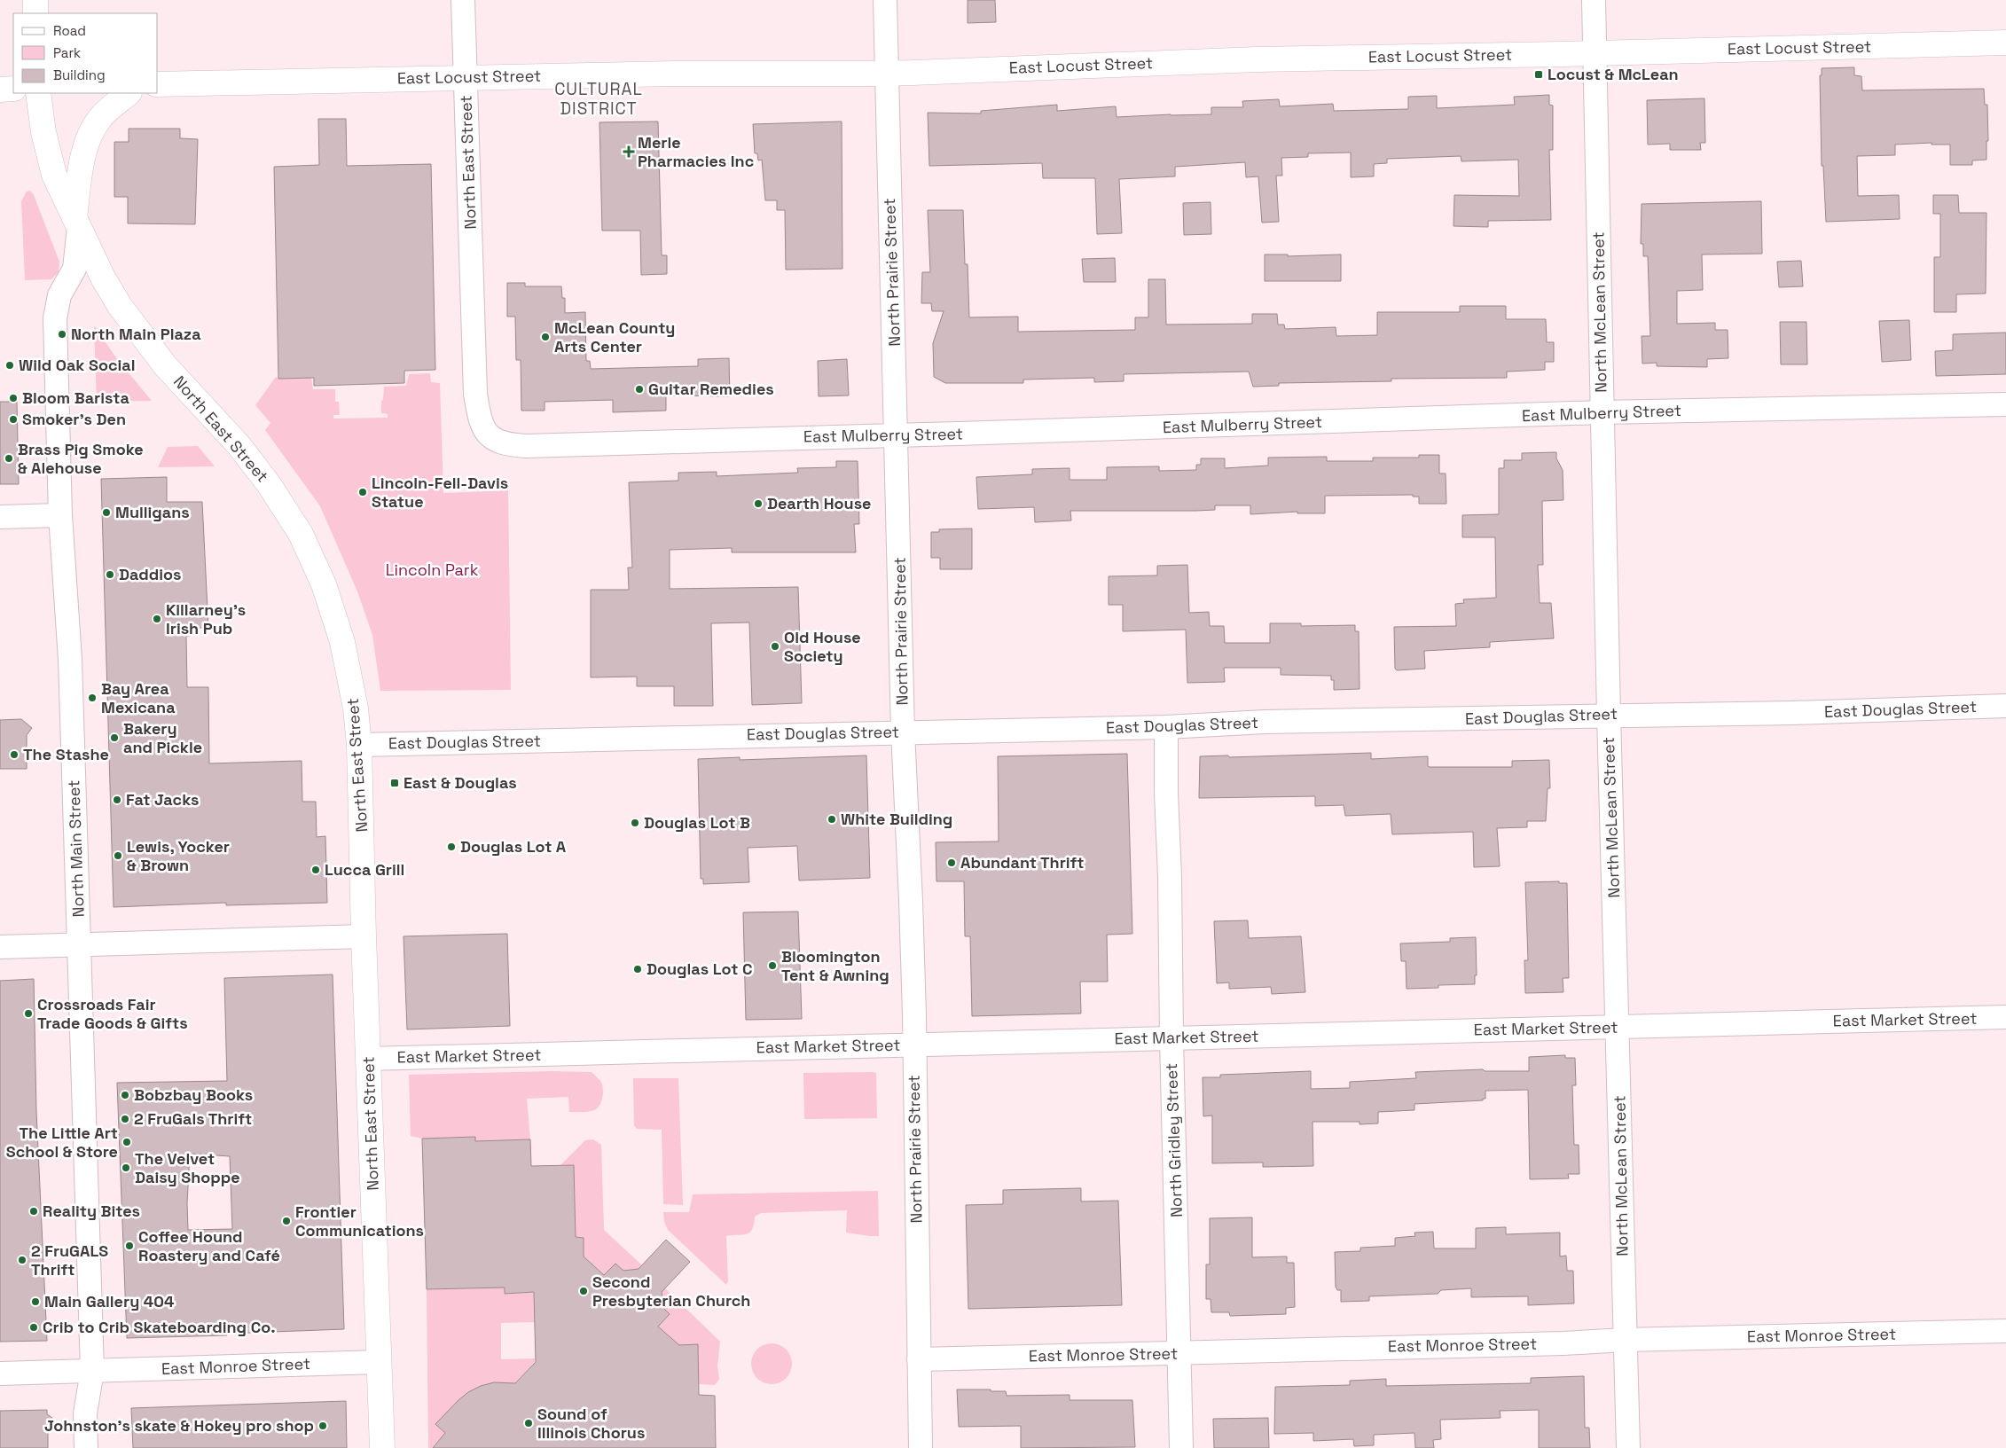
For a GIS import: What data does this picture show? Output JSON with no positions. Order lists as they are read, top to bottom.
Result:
{
  "streets": {
    "main road": ["East Locust Street", "North East Street"],
    "street": [
      "North Prairie Street",
      "North McLean Street",
      "East Mulberry Street",
      "East Douglas Street",
      "North Main Street",
      "East Market Street",
      "North Gridley Street",
      "East Monroe Street"
    ]
  },
  "crossings": [
    ["East Locust Street", "North East Street"],
    ["East Locust Street", "North Prairie Street"],
    ["East Locust Street", "North McLean Street"],
    ["North East Street", "East Mulberry Street"],
    ["North East Street", "East Douglas Street"],
    ["North East Street", "North Main Street"],
    ["North East Street", "East Market Street"],
    ["North East Street", "East Monroe Street"],
    ["North Prairie Street", "East Mulberry Street"],
    ["North Prairie Street", "East Douglas Street"],
    ["North Prairie Street", "East Market Street"],
    ["North Prairie Street", "East Monroe Street"],
    ["North McLean Street", "East Mulberry Street"],
    ["North McLean Street", "East Douglas Street"],
    ["North McLean Street", "East Market Street"],
    ["North McLean Street", "East Monroe Street"],
    ["East Douglas Street", "North Gridley Street"],
    ["North Main Street", "East Monroe Street"],
    ["East Market Street", "North Gridley Street"],
    ["North Gridley Street", "East Monroe Street"]
  ],
  "districts": ["CULTURAL DISTRICT"],
  "parks": ["Lincoln Park"],
  "places": {
    "transit": ["Locust & McLean", "East & Douglas"],
    "health": ["Merle Pharmacies Inc"],
    "other": [
      "North Main Plaza",
      "McLean County Arts Center",
      "Wild Oak Social",
      "Guitar Remedies",
      "Bloom Barista",
      "Smoker's Den",
      "Brass Pig Smoke & Alehouse",
      "Lincoln-Fell-Davis Statue",
      "Dearth House",
      "Mulligans",
      "Daddios",
      "Killarney's Irish Pub",
      "Old House Society",
      "Bay Area Mexicana",
      "Bakery and Pickle",
      "The Stashe",
      "Fat Jacks",
      "White Building",
      "Douglas Lot B",
      "Douglas Lot A",
      "Lewis, Yocker & Brown",
      "Abundant Thrift",
      "Lucca Grill",
      "Bloomington Tent & Awning",
      "Douglas Lot C",
      "Crossroads Fair Trade Goods & Gifts",
      "Bobzbay Books",
      "2 FruGals Thrift",
      "The Little Art School & Store",
      "The Velvet Daisy Shoppe",
      "Reality Bites",
      "Frontier Communications",
      "Coffee Hound Roastery and Café",
      "2 FruGALS Thrift",
      "Second Presbyterian Church",
      "Main Gallery 404",
      "Crib to Crib Skateboarding Co.",
      "Sound of Illinois Chorus",
      "Johnston's skate & Hokey pro shop"
    ]
  },
  "legend": ["Road", "Park", "Building"]
}
